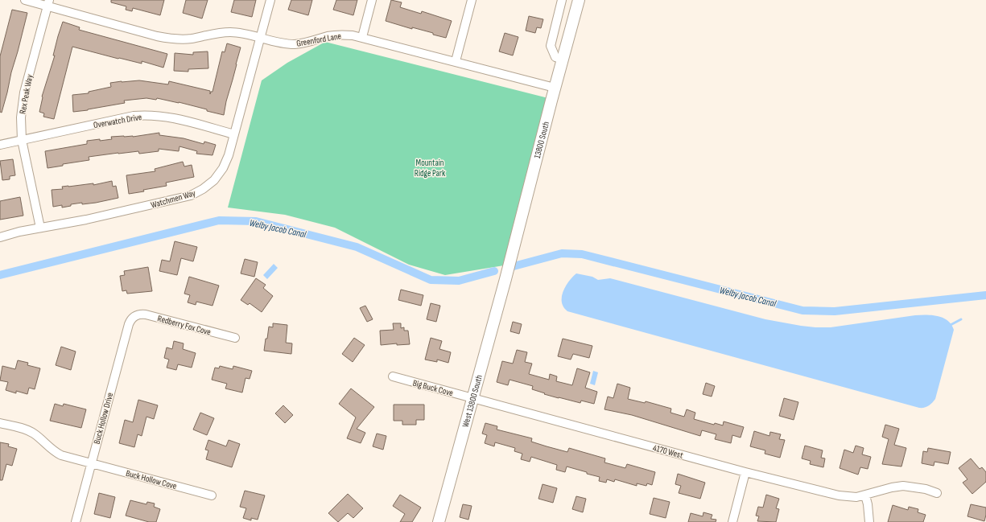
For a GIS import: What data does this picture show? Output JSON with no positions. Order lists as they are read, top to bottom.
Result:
{
  "streets": {
    "street": [
      "Greenford Lane",
      "Rex Peak Way",
      "Overwatch Drive",
      "13800 South",
      "Watchmen Way",
      "Redberry Fox Cove",
      "Big Buck Cove",
      "West 13800 South",
      "Buck Hollow Drive",
      "4170 West",
      "Buck Hollow Cove"
    ]
  },
  "crossings": [
    ["Greenford Lane", "Rex Peak Way"],
    ["Greenford Lane", "13800 South"],
    ["Greenford Lane", "Watchmen Way"],
    ["Rex Peak Way", "Overwatch Drive"],
    ["Rex Peak Way", "Watchmen Way"],
    ["Overwatch Drive", "Watchmen Way"],
    ["13800 South", "West 13800 South"],
    ["Redberry Fox Cove", "Buck Hollow Drive"],
    ["Big Buck Cove", "West 13800 South"],
    ["Big Buck Cove", "4170 West"],
    ["West 13800 South", "4170 West"],
    ["Buck Hollow Drive", "Buck Hollow Cove"]
  ],
  "water": ["Welby Jacob Canal"],
  "parks": ["Mountain Ridge Park"]
}
